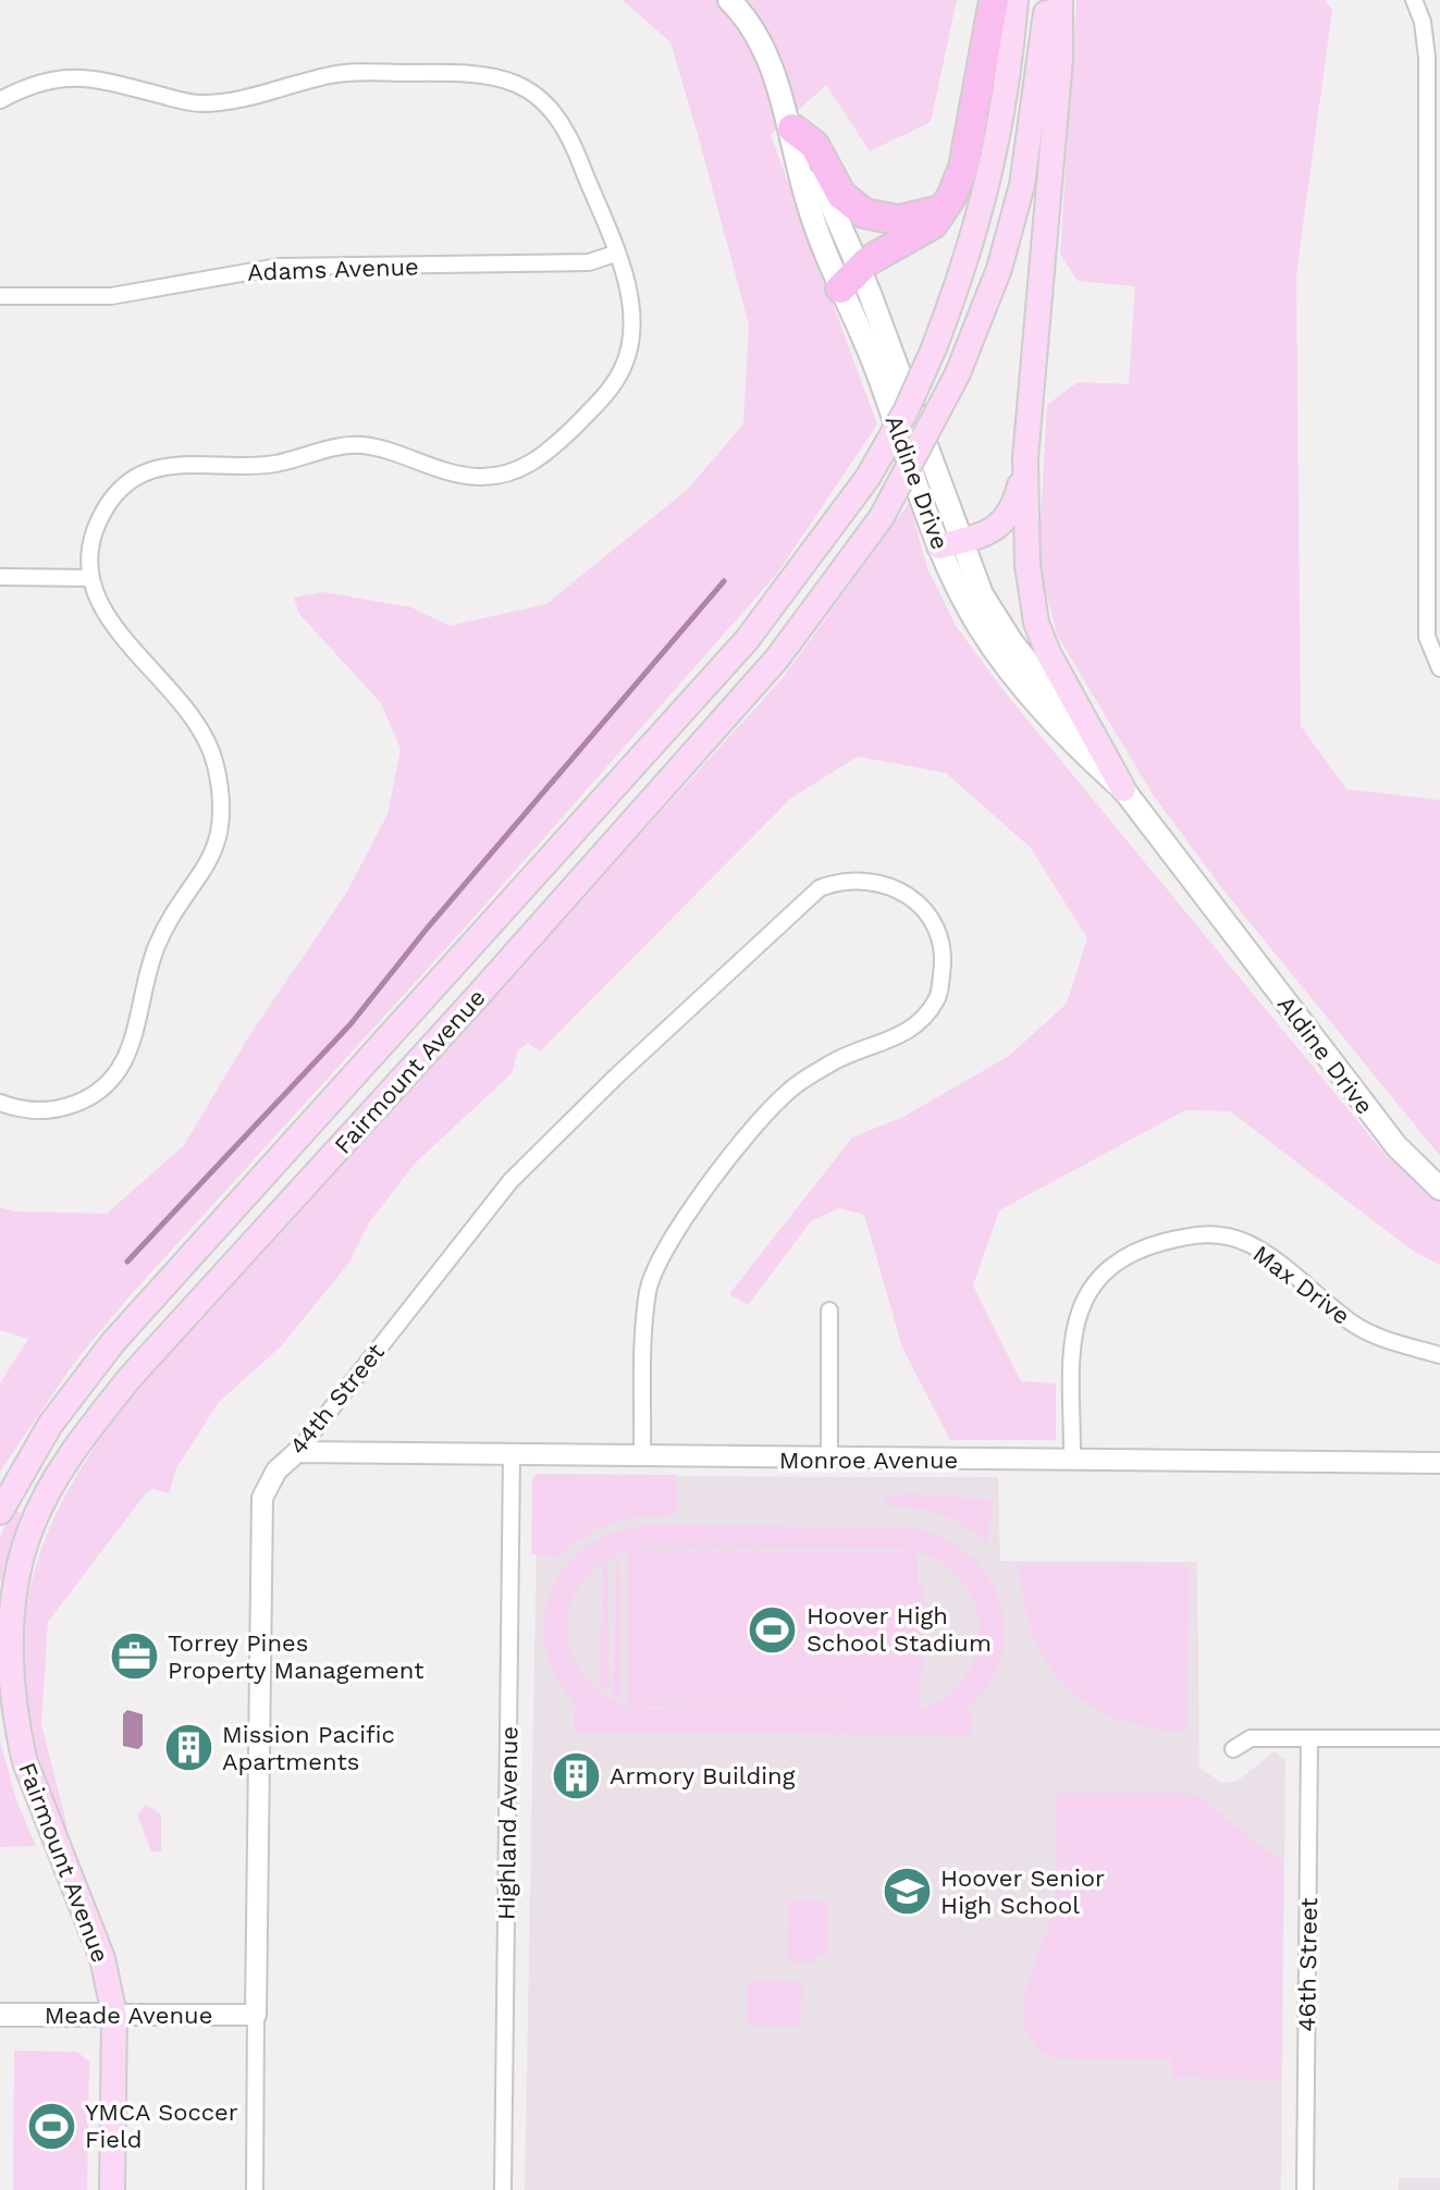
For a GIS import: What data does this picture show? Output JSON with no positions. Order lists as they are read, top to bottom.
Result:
{
  "streets": {
    "main road": ["Aldine Drive", "Fairmount Avenue", "Meade Avenue"],
    "street": [
      "Adams Avenue",
      "Max Drive",
      "44th Street",
      "Monroe Avenue",
      "Highland Avenue",
      "46th Street"
    ]
  },
  "crossings": [
    ["Fairmount Avenue", "Meade Avenue"],
    ["Max Drive", "Monroe Avenue"],
    ["44th Street", "Monroe Avenue"],
    ["44th Street", "Meade Avenue"],
    ["Monroe Avenue", "Highland Avenue"]
  ],
  "places": {
    "sports": ["Hoover High School Stadium", "YMCA Soccer Field"],
    "office": ["Torrey Pines Property Management"],
    "building": ["Mission Pacific Apartments", "Armory Building"],
    "school or university": ["Hoover Senior High School"]
  }
}
